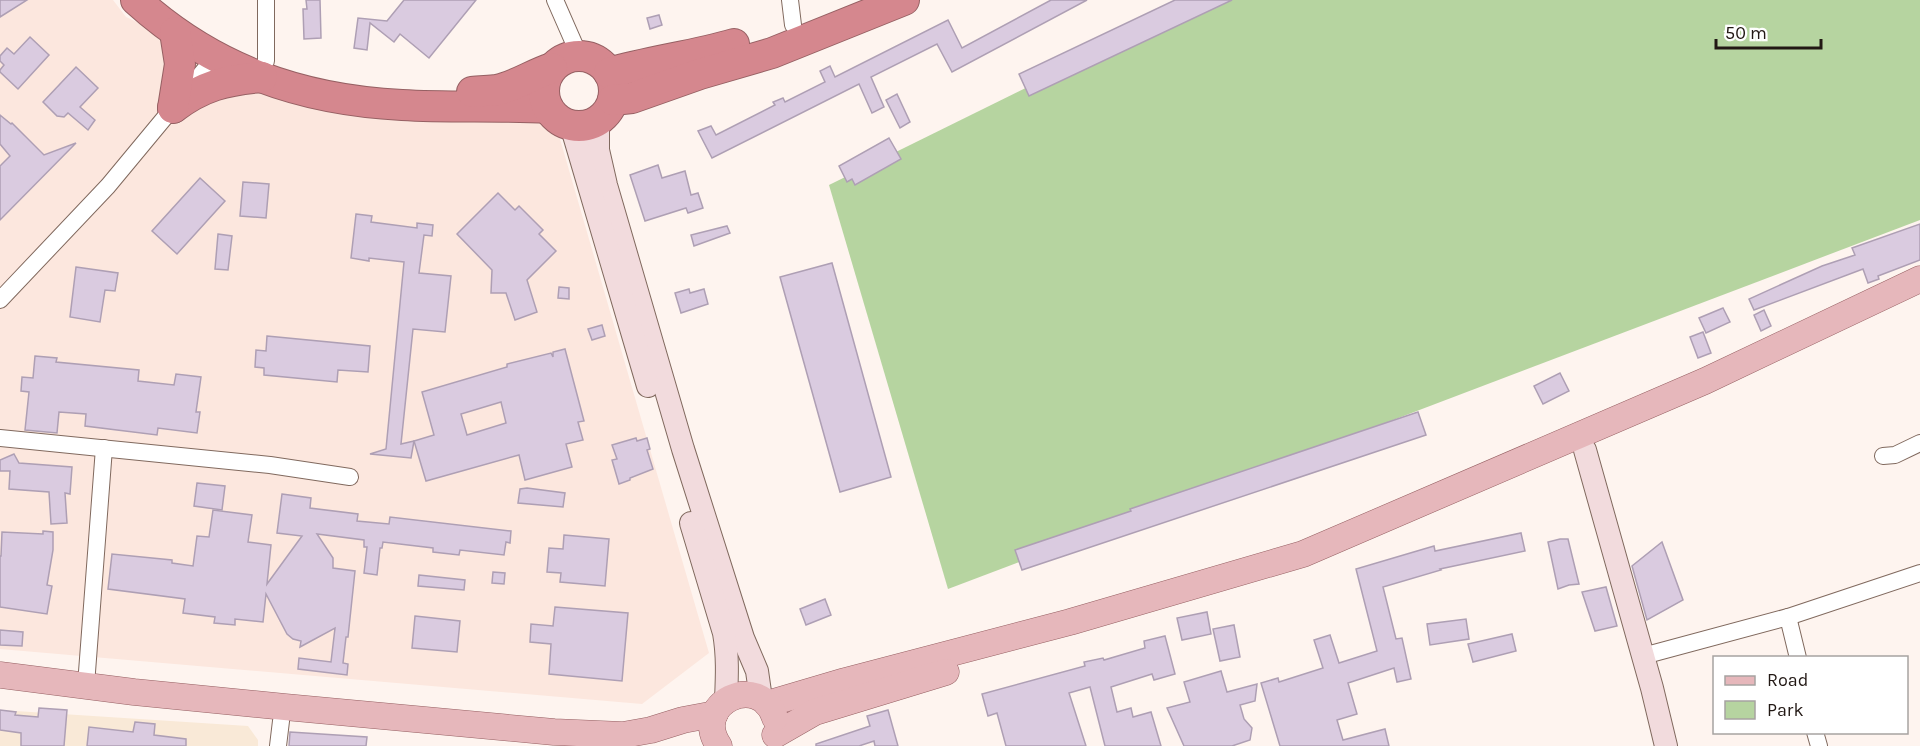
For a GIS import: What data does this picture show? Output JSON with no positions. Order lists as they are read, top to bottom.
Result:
{
  "legend": ["Road", "Park"],
  "scale_bar": "50 m"
}
